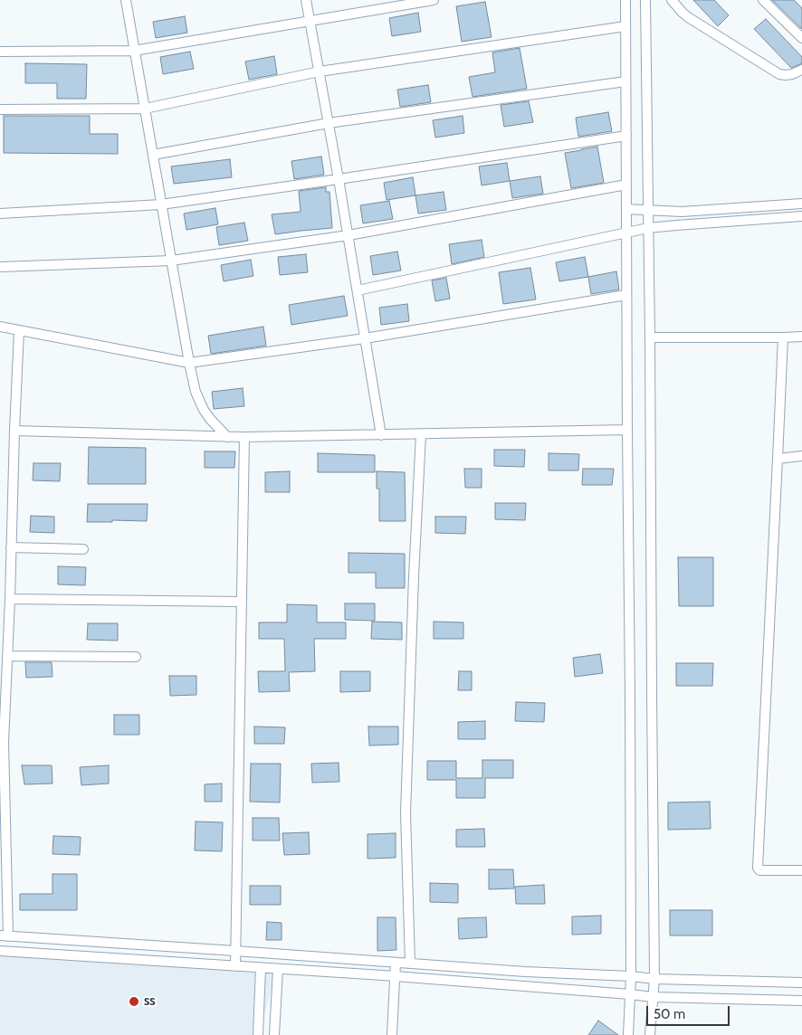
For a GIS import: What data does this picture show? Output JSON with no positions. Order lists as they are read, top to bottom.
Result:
{
  "places": ["ss"],
  "scale_bar": "50 m"
}
